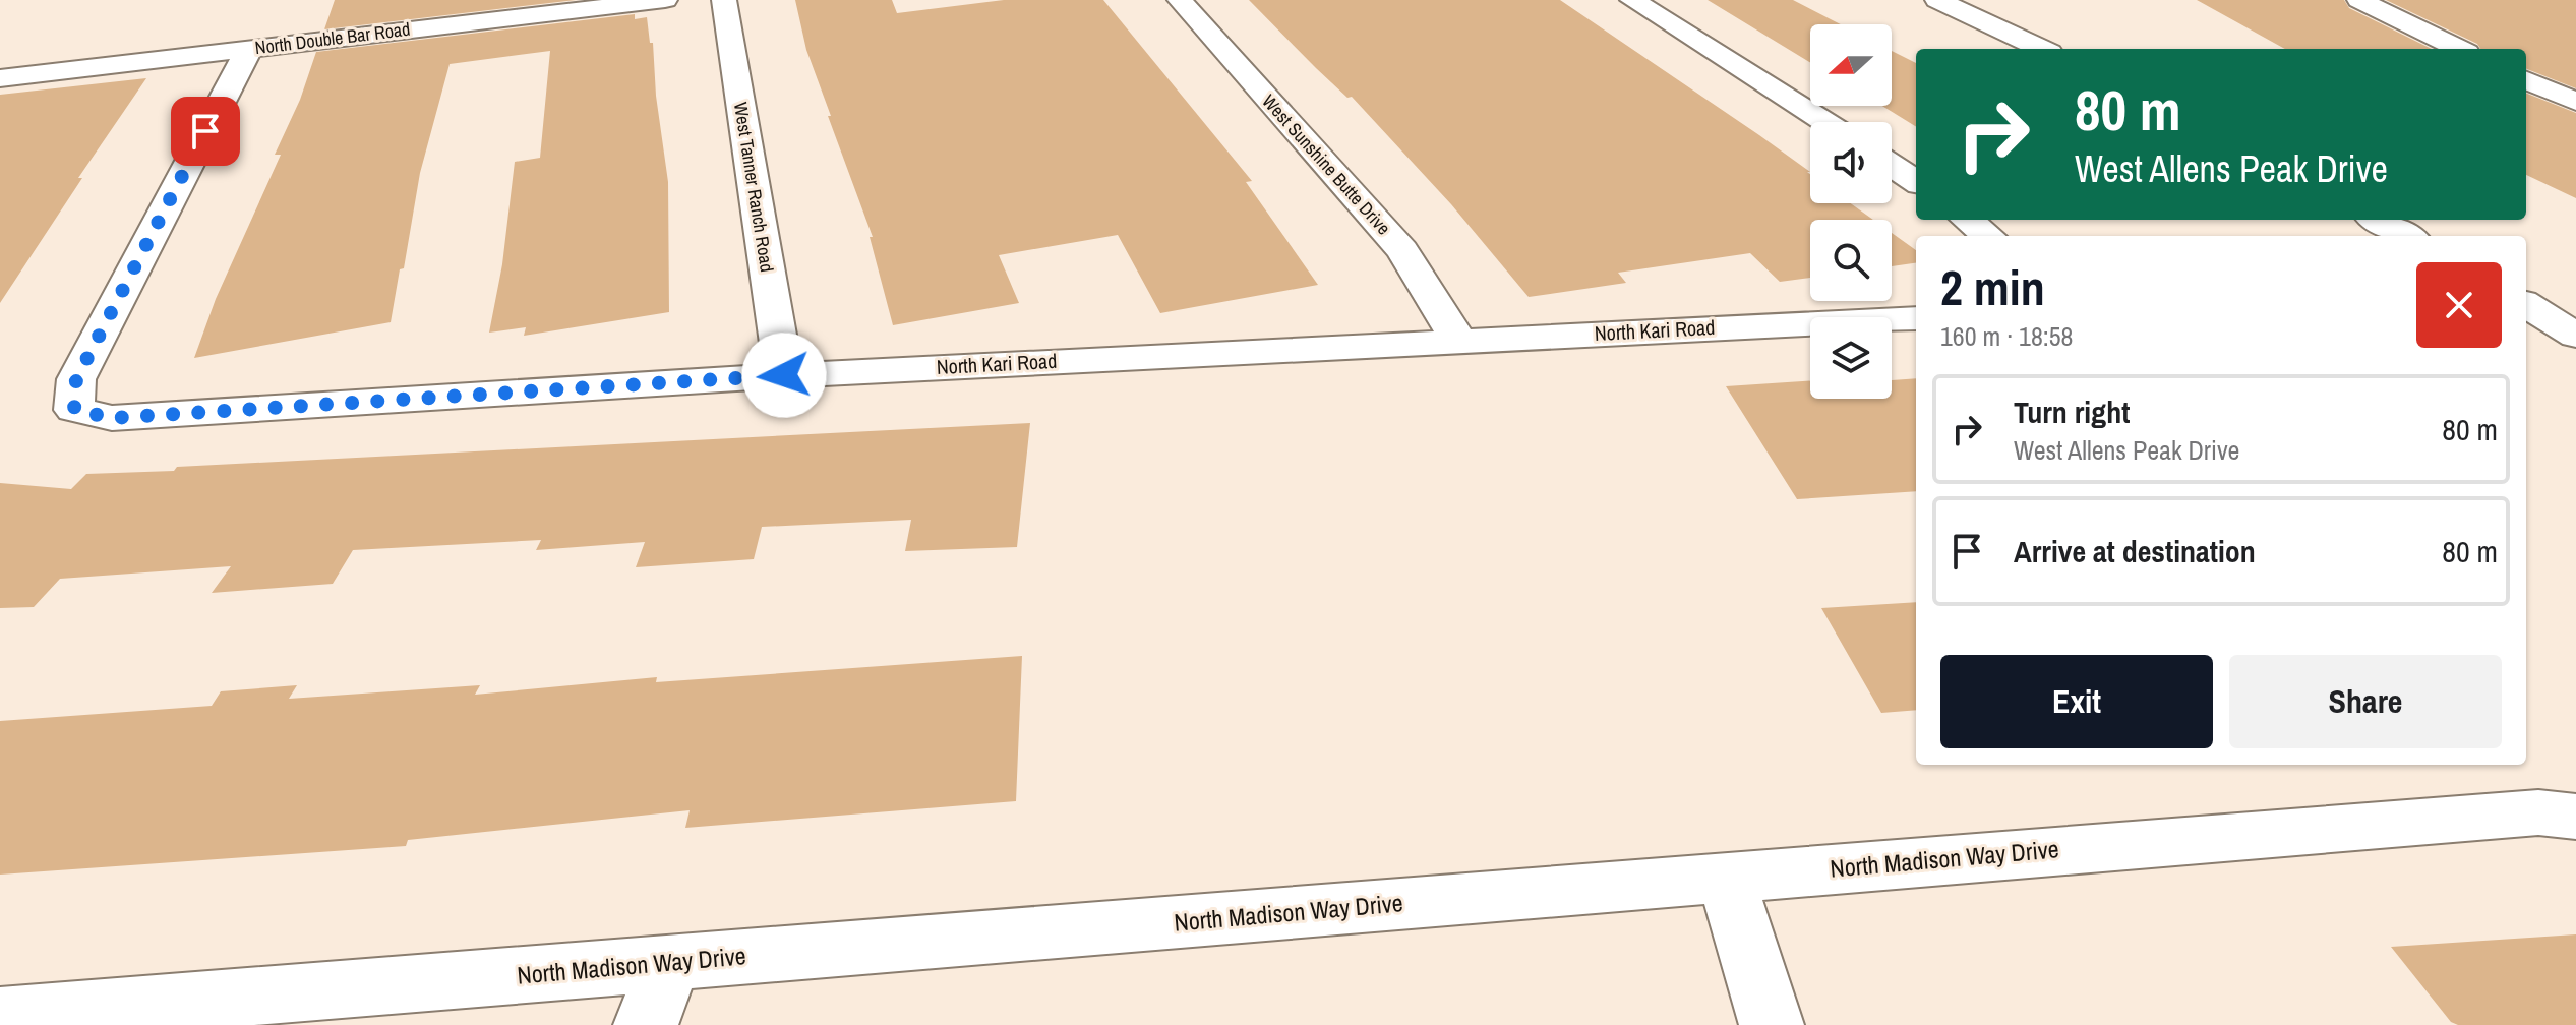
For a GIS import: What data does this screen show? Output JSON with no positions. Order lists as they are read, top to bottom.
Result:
{
  "streets": {
    "street": [
      "North Double Bar Road",
      "West Sunshine Butte Drive",
      "West Tanner Ranch Road",
      "North Kari Road",
      "North Madison Way Drive"
    ]
  },
  "crossings": [
    ["North Double Bar Road", "North Kari Road"],
    ["West Sunshine Butte Drive", "North Kari Road"],
    ["West Tanner Ranch Road", "North Kari Road"]
  ],
  "north": "left",
  "page": {
    "turn": ["80 m", "West Allens Peak Drive"],
    "heading": ["2 min", "160 m · 18:58"],
    "list": [
      {
        "name": "Turn right",
        "note": "West Allens Peak Drive",
        "value": "80 m"
      },
      {
        "name": "Arrive at destination",
        "value": "80 m"
      }
    ],
    "buttons": ["Exit", "Share"]
  }
}
